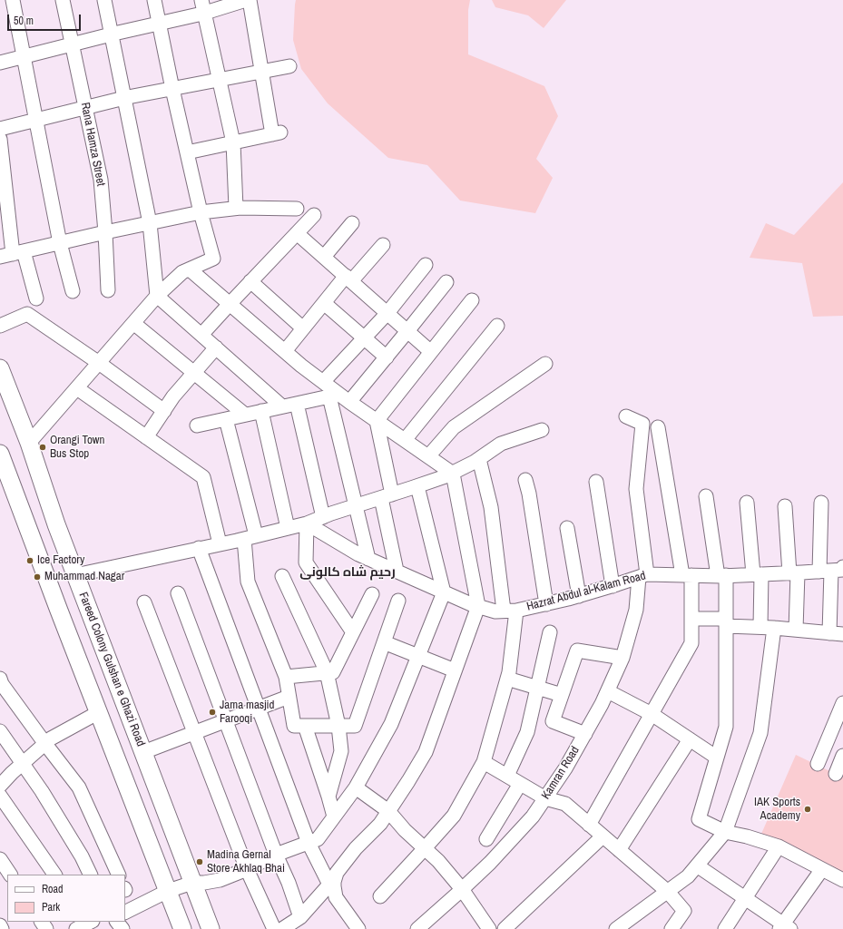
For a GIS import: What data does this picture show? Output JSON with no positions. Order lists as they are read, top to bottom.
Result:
{
  "streets": {
    "main road": ["Fareed Colony Gulshan e Ghazi Road"],
    "street": ["Rana Hamza Street", "Hazrat Abdul al-Kalam Road", "Kamran Road"]
  },
  "crossings": [
    ["Hazrat Abdul al-Kalam Road", "Kamran Road"]
  ],
  "districts": ["رحیم شاہ کالونی"],
  "places": [
    "Orangi Town Bus Stop",
    "Ice Factory",
    "Muhammad Nagar",
    "Jama masjid Farooqi",
    "IAK Sports Academy",
    "Madina Gernal Store Akhlaq Bhai"
  ],
  "legend": ["Road", "Park"],
  "scale_bar": "50 m"
}
